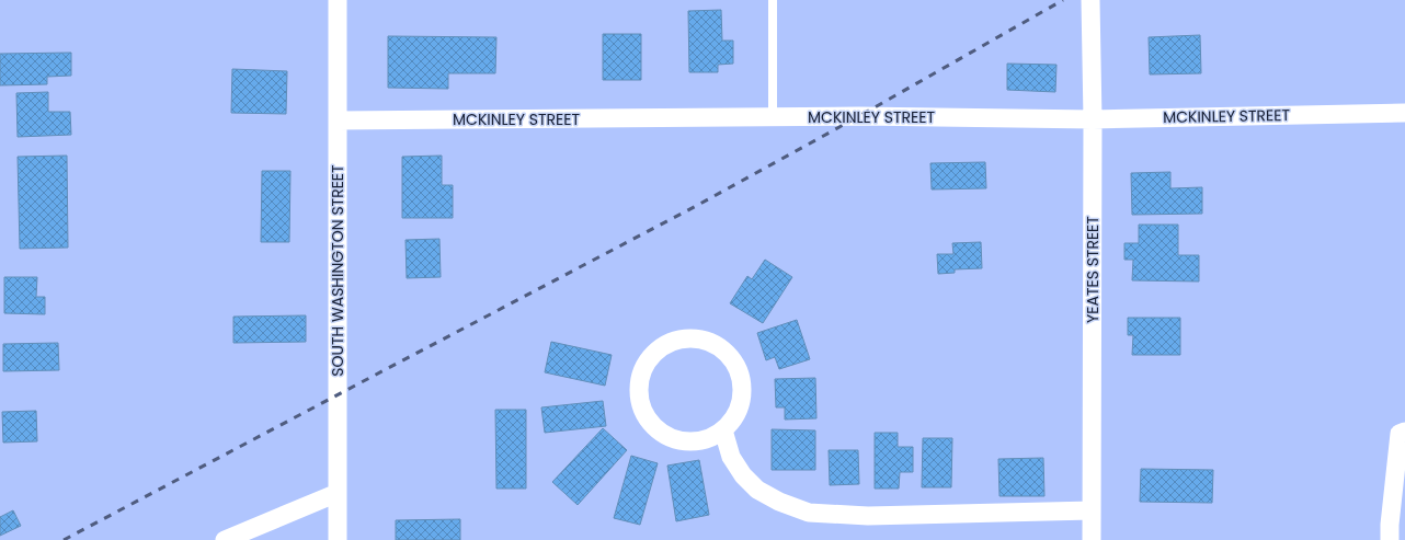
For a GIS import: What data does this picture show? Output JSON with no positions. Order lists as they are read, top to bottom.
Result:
{
  "streets": {
    "street": ["MCKINLEY STREET", "YEATES STREET", "SOUTH WASHINGTON STREET"]
  },
  "crossings": [
    ["MCKINLEY STREET", "YEATES STREET"],
    ["MCKINLEY STREET", "SOUTH WASHINGTON STREET"]
  ]
}
